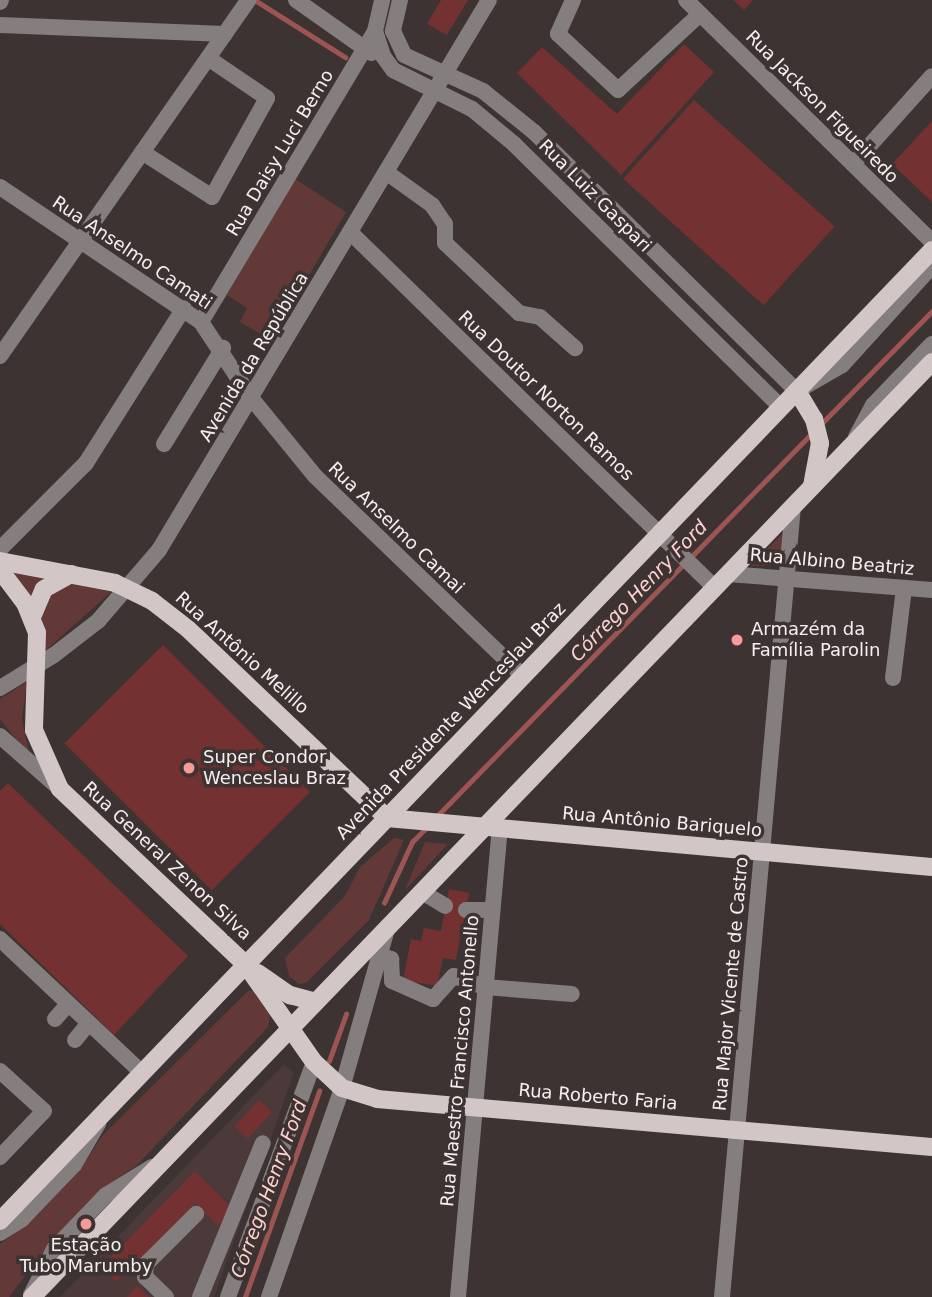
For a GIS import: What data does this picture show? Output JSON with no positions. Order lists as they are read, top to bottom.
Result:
{
  "streets": {
    "main road": [
      "Rua Antônio Melillo",
      "Avenida Presidente Wenceslau Braz",
      "Rua Antônio Bariquelo",
      "Rua General Zenon Silva",
      "Rua Roberto Faria"
    ],
    "street": [
      "Rua Jackson Figueiredo",
      "Rua Daisy Luci Berno",
      "Rua Luiz Gaspari",
      "Rua Anselmo Camati",
      "Avenida da República",
      "Rua Doutor Norton Ramos",
      "Rua Anselmo Camai",
      "Rua Albino Beatriz",
      "Rua Major Vicente de Castro",
      "Rua Maestro Francisco Antonello"
    ]
  },
  "crossings": [
    ["Rua Daisy Luci Berno", "Rua Luiz Gaspari"],
    ["Rua Daisy Luci Berno", "Rua Anselmo Camati"],
    ["Rua Luiz Gaspari", "Avenida da República"],
    ["Rua Luiz Gaspari", "Avenida Presidente Wenceslau Braz"],
    ["Rua Anselmo Camati", "Avenida da República"],
    ["Rua Anselmo Camati", "Rua Anselmo Camai"],
    ["Avenida da República", "Rua Doutor Norton Ramos"],
    ["Avenida da República", "Rua Anselmo Camai"],
    ["Avenida da República", "Rua Antônio Melillo"],
    ["Rua Doutor Norton Ramos", "Avenida Presidente Wenceslau Braz"],
    ["Rua Anselmo Camai", "Avenida Presidente Wenceslau Braz"],
    ["Rua Albino Beatriz", "Rua Major Vicente de Castro"],
    ["Rua Antônio Melillo", "Avenida Presidente Wenceslau Braz"],
    ["Rua Antônio Melillo", "Rua Antônio Bariquelo"],
    ["Avenida Presidente Wenceslau Braz", "Rua Antônio Bariquelo"],
    ["Avenida Presidente Wenceslau Braz", "Rua General Zenon Silva"],
    ["Rua Antônio Bariquelo", "Rua Major Vicente de Castro"],
    ["Rua Antônio Bariquelo", "Rua Maestro Francisco Antonello"],
    ["Rua General Zenon Silva", "Rua Roberto Faria"],
    ["Rua Major Vicente de Castro", "Rua Roberto Faria"],
    ["Rua Maestro Francisco Antonello", "Rua Roberto Faria"]
  ],
  "water": ["Córrego Henry Ford"],
  "places": ["Armazém da Família Parolin", "Super Condor Wenceslau Braz", "Estação Tubo Marumby"]
}
